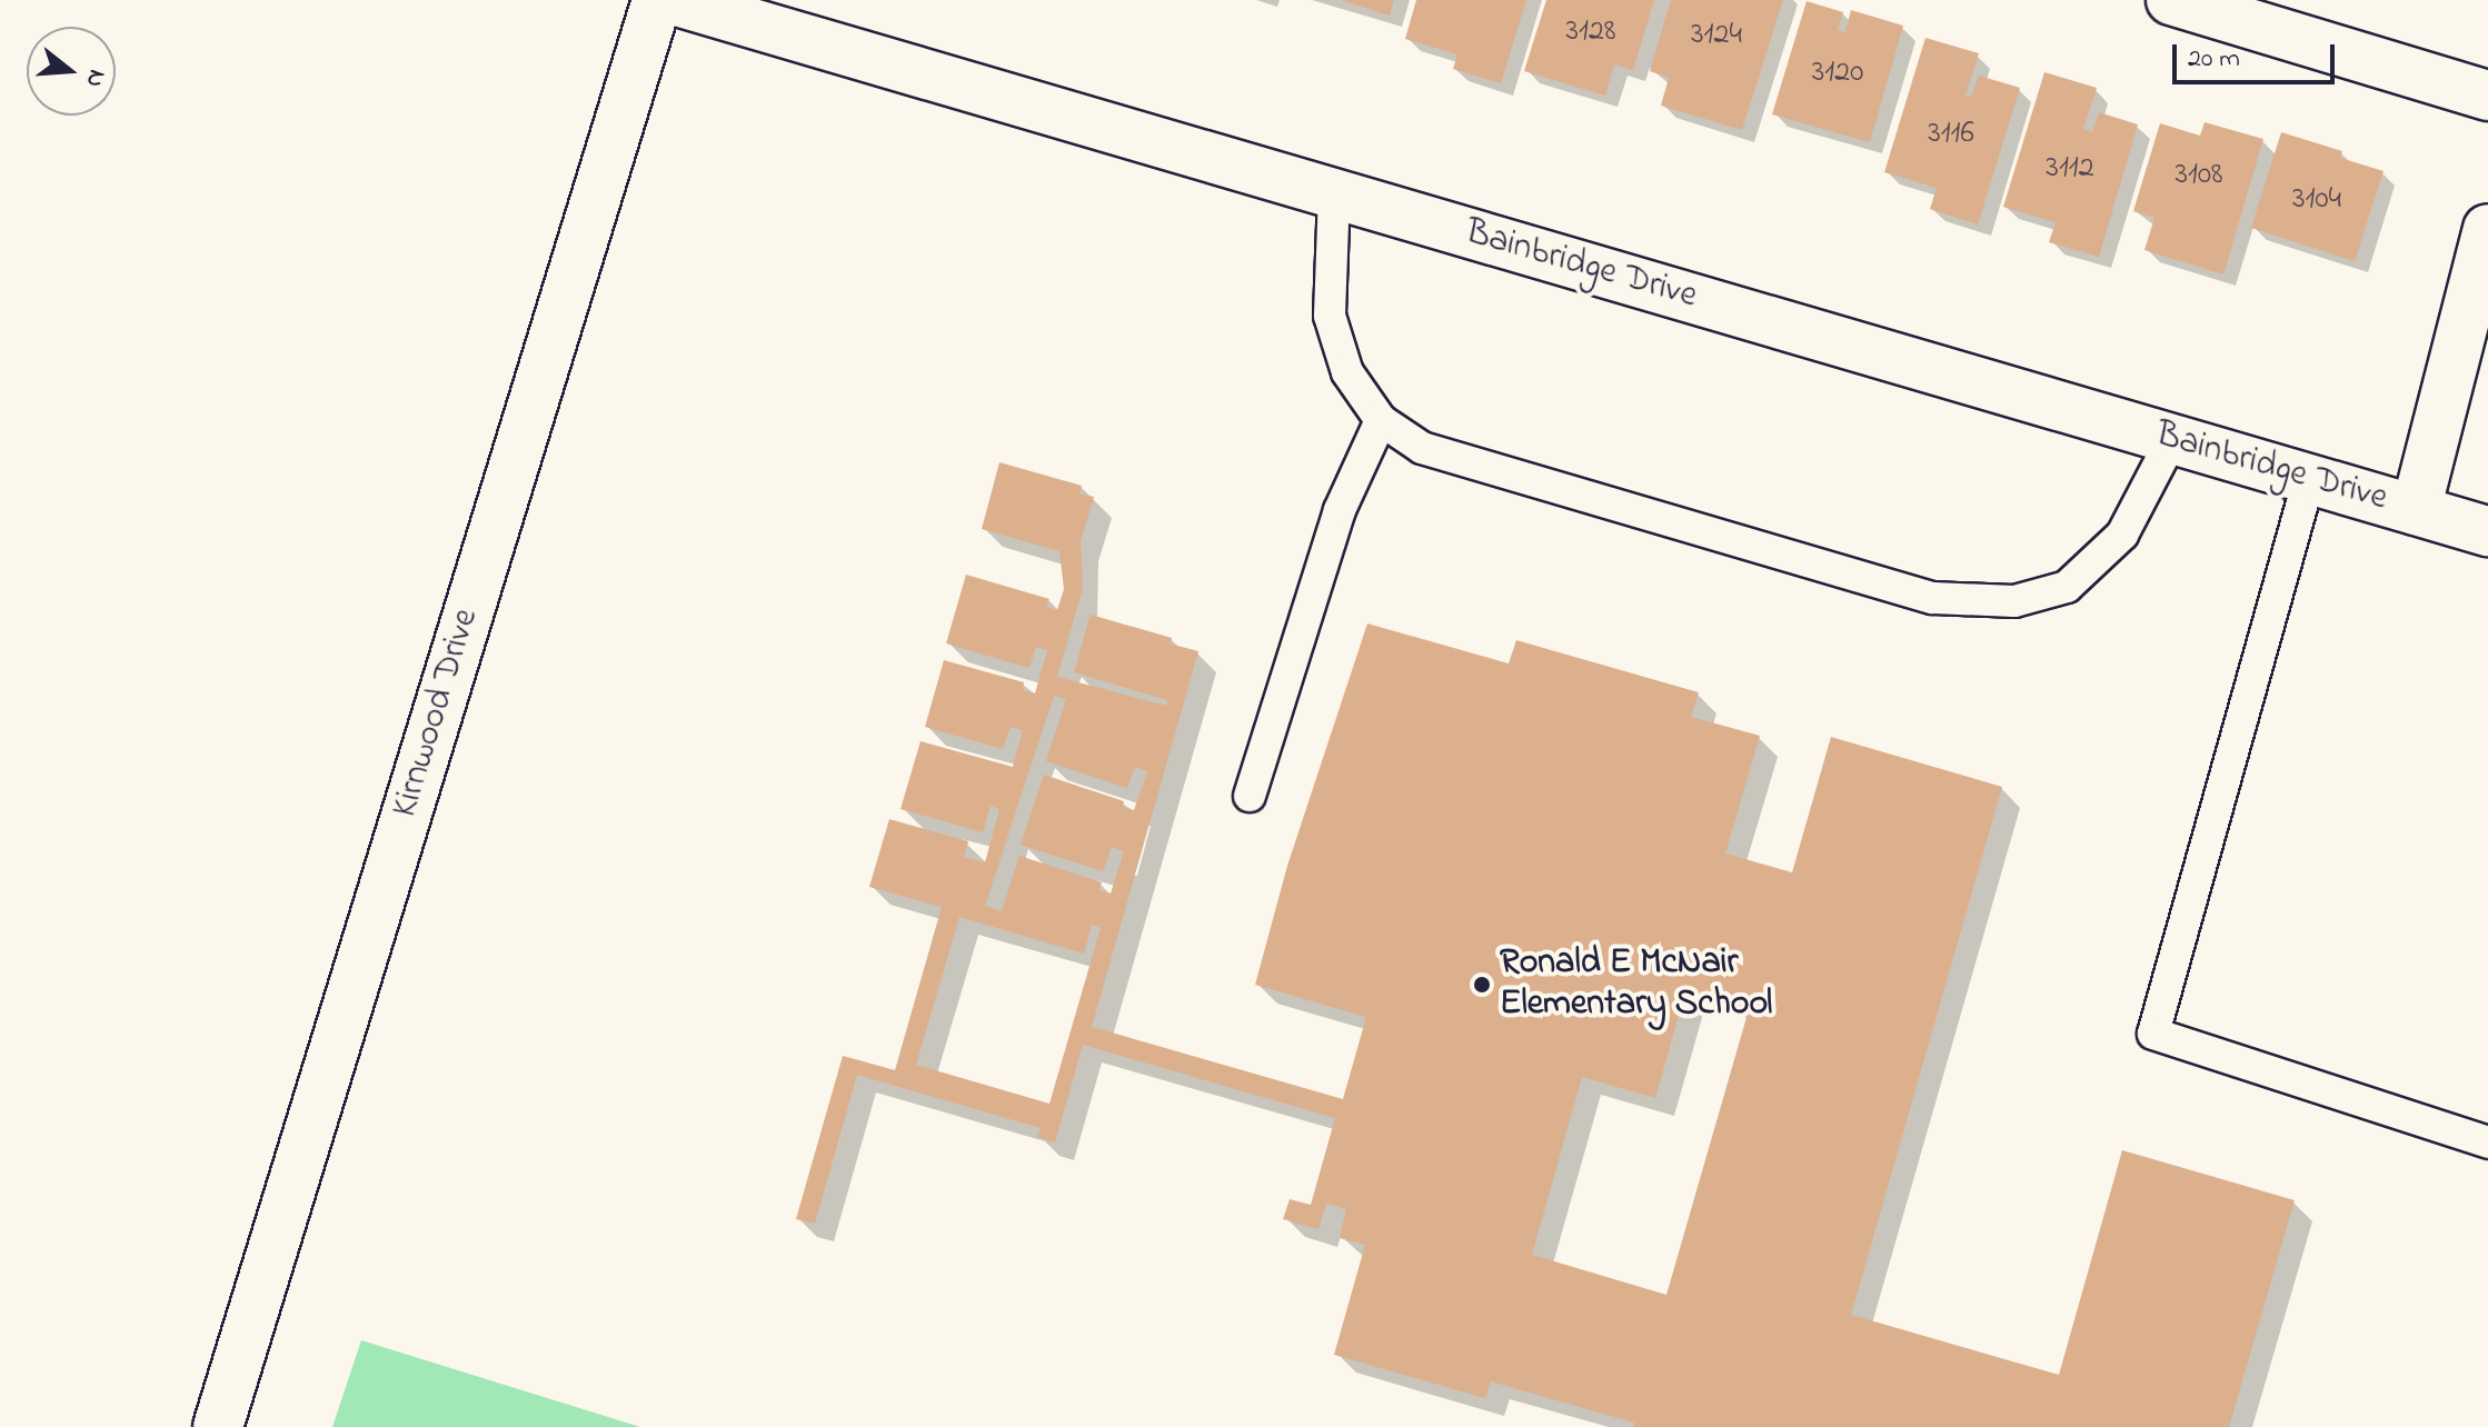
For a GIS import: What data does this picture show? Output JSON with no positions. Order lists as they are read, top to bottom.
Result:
{
  "streets": {
    "street": ["Bainbridge Drive", "Kirnwood Drive"]
  },
  "places": ["Ronald E McNair Elementary School"],
  "house_numbers": [
    "3128",
    "3124",
    "3120",
    "3116",
    "3112",
    "3108",
    "3104"
  ],
  "scale_bar": "20 m",
  "north": "right"
}
